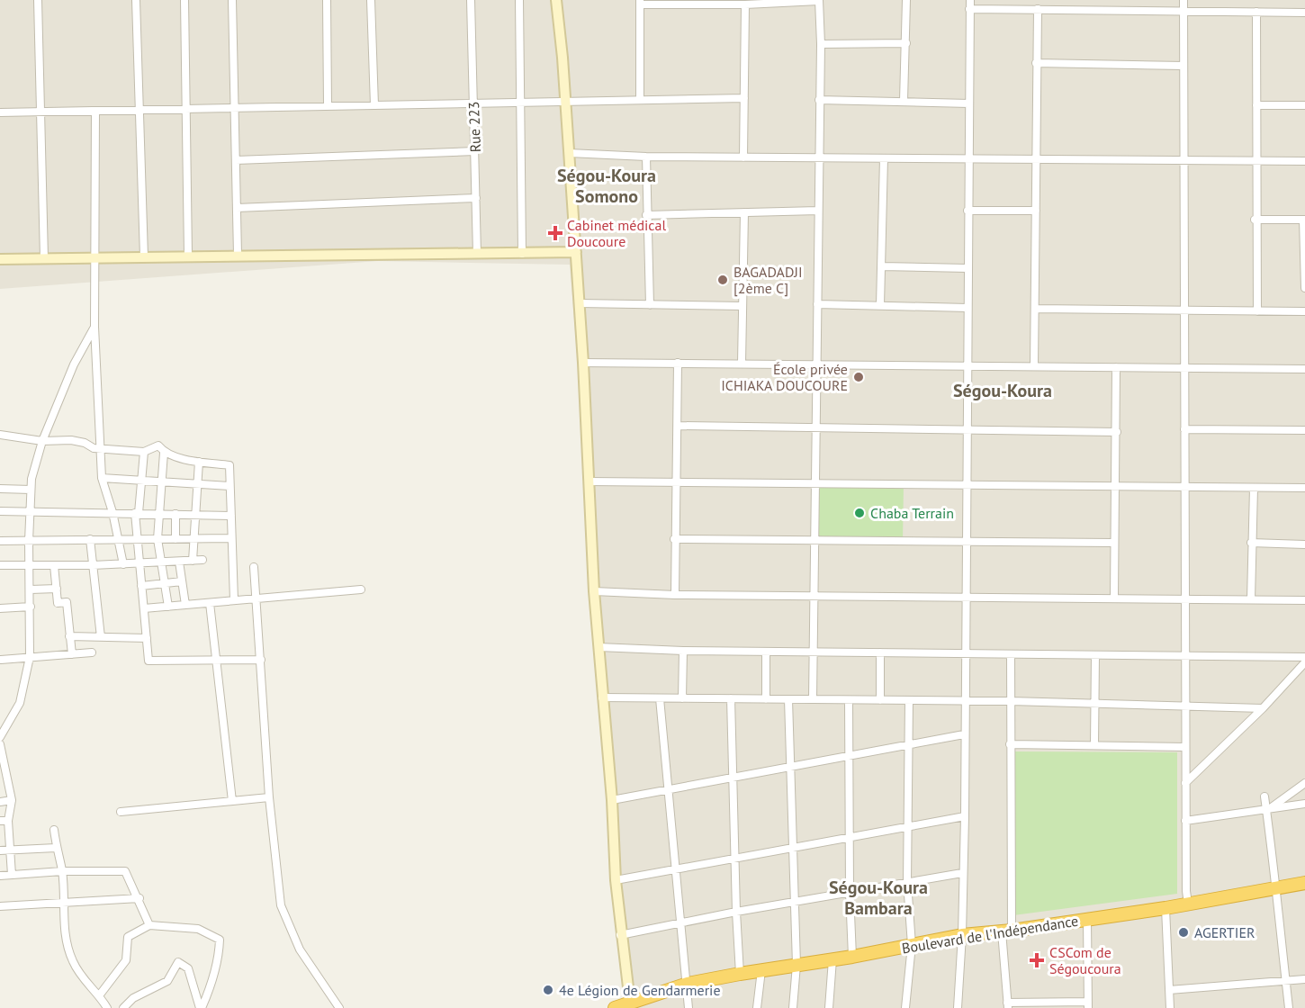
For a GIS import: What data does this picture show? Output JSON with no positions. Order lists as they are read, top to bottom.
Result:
{
  "streets": {
    "highway": ["Boulevard de l'Indépendance"],
    "street": ["Rue 223"]
  },
  "districts": ["Ségou-Koura Somono", "Ségou-Koura", "Ségou-Koura Bambara"],
  "places": {
    "health": ["Cabinet médical Doucoure", "CSCom de Ségoucoura"],
    "other": [
      "BAGADADJI [2ème C]",
      "École privée ICHIAKA DOUCOURE",
      "Chaba Terrain",
      "AGERTIER",
      "4e Légion de Gendarmerie"
    ]
  }
}
